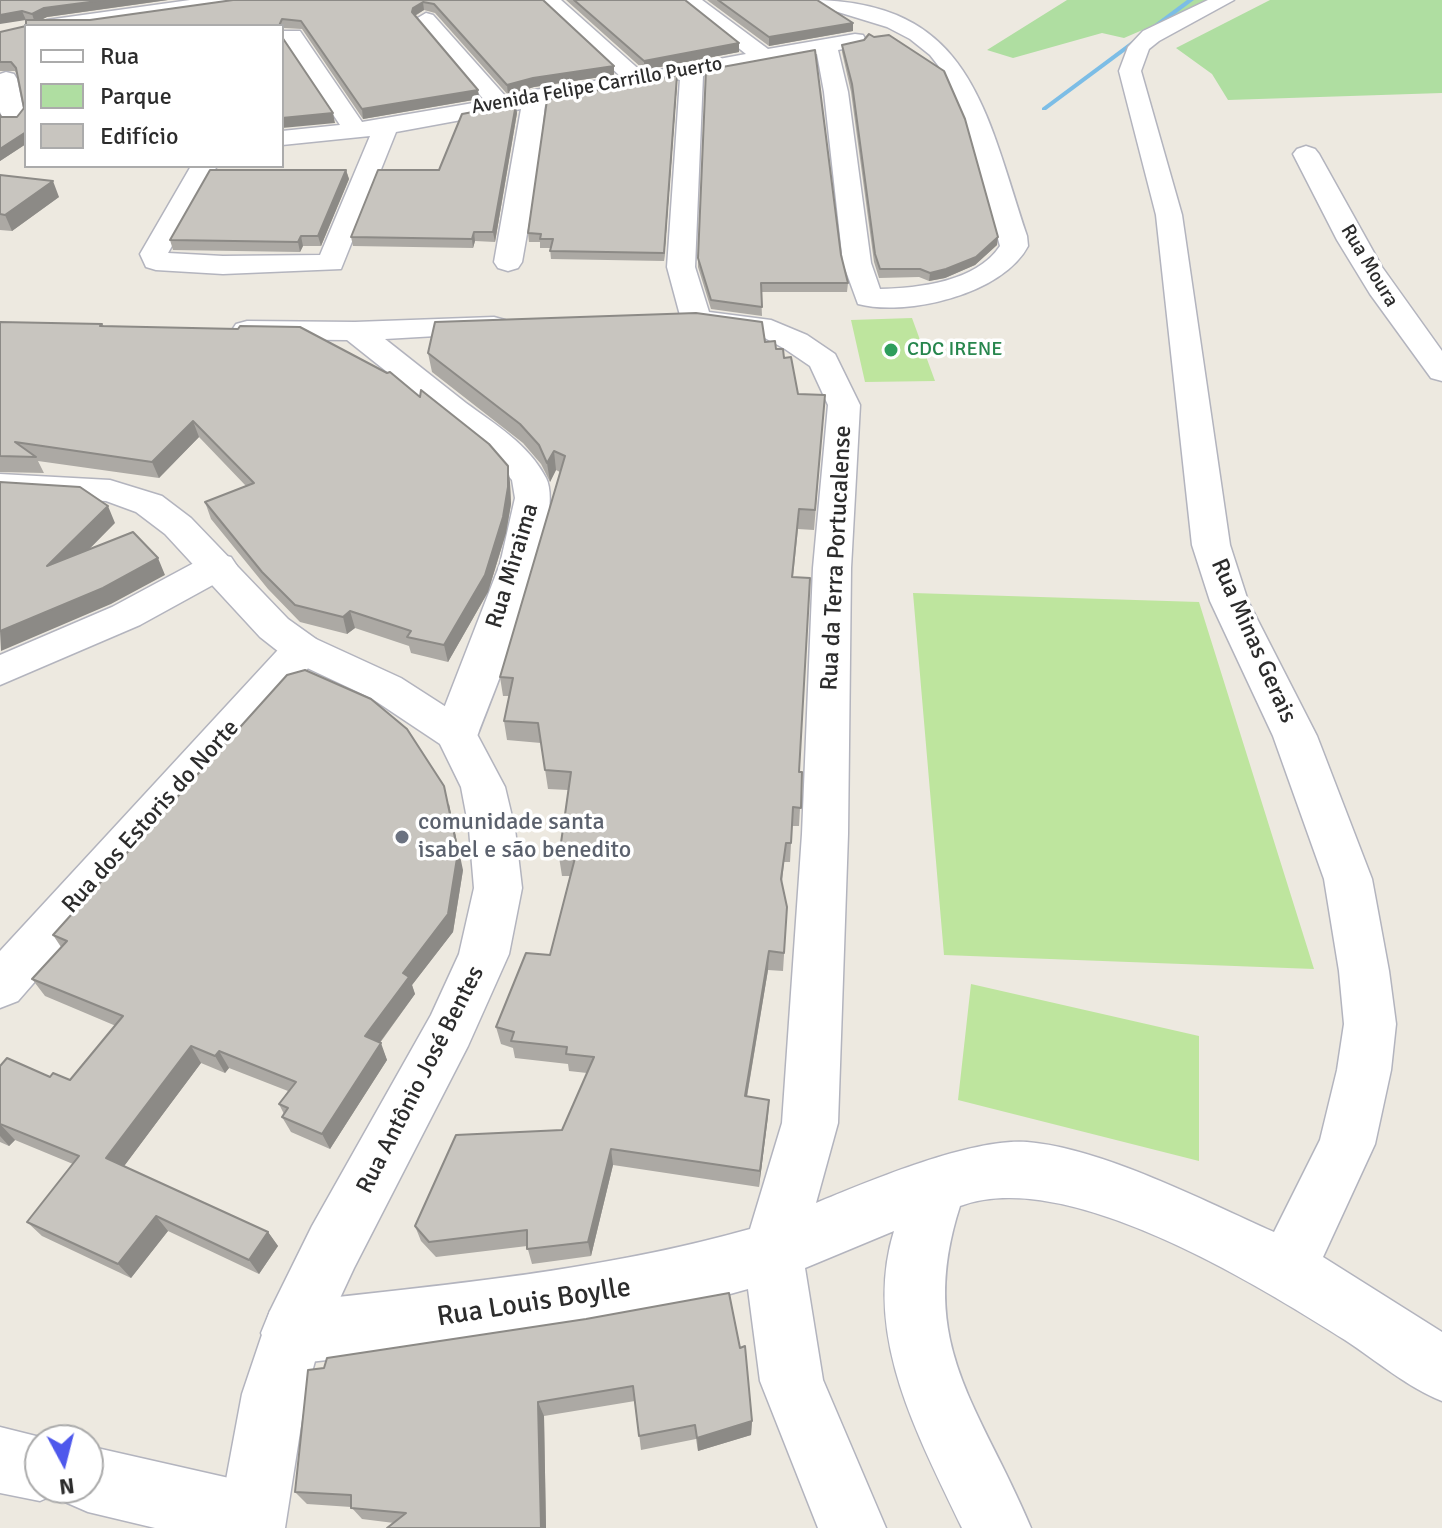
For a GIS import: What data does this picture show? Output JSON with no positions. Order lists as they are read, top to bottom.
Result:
{
  "streets": {
    "street": [
      "Avenida Felipe Carrillo Puerto",
      "Rua Moura",
      "Rua da Terra Portucalense",
      "Rua Miraima",
      "Rua Minas Gerais",
      "Rua dos Estoris do Norte",
      "Rua Antônio José Bentes",
      "Rua Louis Boylle"
    ]
  },
  "crossings": [
    ["Avenida Felipe Carrillo Puerto", "Rua da Terra Portucalense"],
    ["Rua da Terra Portucalense", "Rua Louis Boylle"],
    ["Rua Miraima", "Rua Antônio José Bentes"],
    ["Rua Minas Gerais", "Rua Louis Boylle"],
    ["Rua dos Estoris do Norte", "Rua Antônio José Bentes"],
    ["Rua Antônio José Bentes", "Rua Louis Boylle"]
  ],
  "places": ["CDC IRENE", "comunidade santa isabel e são benedito"],
  "legend": ["Rua", "Parque", "Edifício"],
  "north": "bottom"
}
